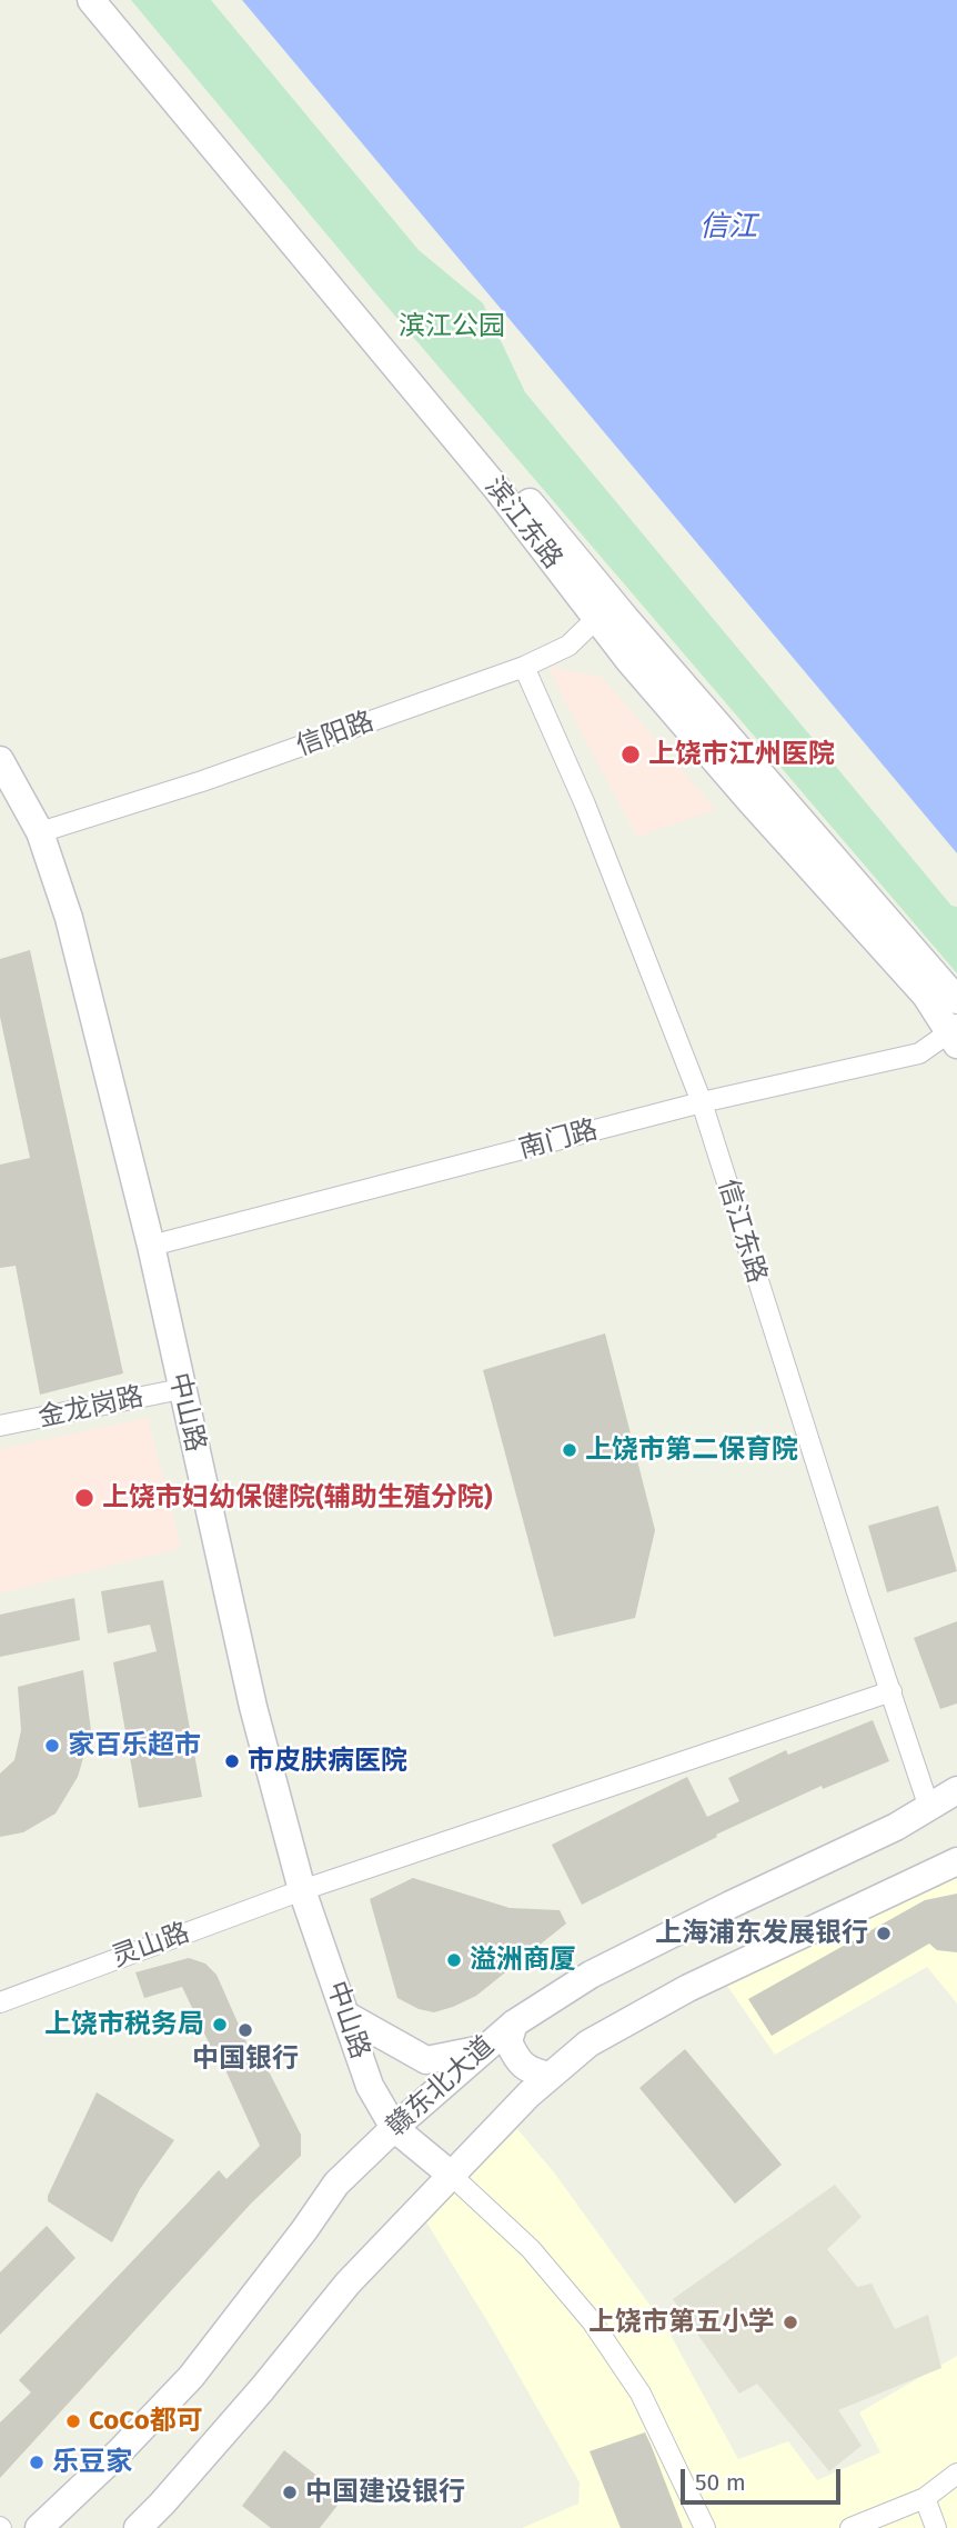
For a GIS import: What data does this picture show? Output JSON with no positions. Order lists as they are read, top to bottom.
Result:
{
  "streets": {
    "main road": ["滨江东路", "中山路", "赣东北大道"],
    "street": [
      "信阳路",
      "南门路",
      "信江东路",
      "金龙岗路",
      "灵山路"
    ]
  },
  "crossings": [
    ["滨江东路", "信阳路"],
    ["滨江东路", "南门路"],
    ["信阳路", "信江东路"],
    ["信阳路", "中山路"],
    ["南门路", "信江东路"],
    ["南门路", "中山路"],
    ["信江东路", "灵山路"],
    ["信江东路", "赣东北大道"],
    ["金龙岗路", "中山路"],
    ["中山路", "灵山路"],
    ["中山路", "赣东北大道"]
  ],
  "water": ["信江"],
  "parks": ["滨江公园"],
  "places": [
    "上饶市江州医院",
    "上饶市第二保育院",
    "上饶市妇幼保健院(辅助生殖分院)",
    "家百乐超市",
    "市皮肤病医院",
    "上海浦东发展银行",
    "溢洲商厦",
    "上饶市税务局",
    "中国银行",
    "上饶市第五小学",
    "CoCo都可",
    "乐豆家",
    "中国建设银行"
  ],
  "scale_bar": "50 m"
}
